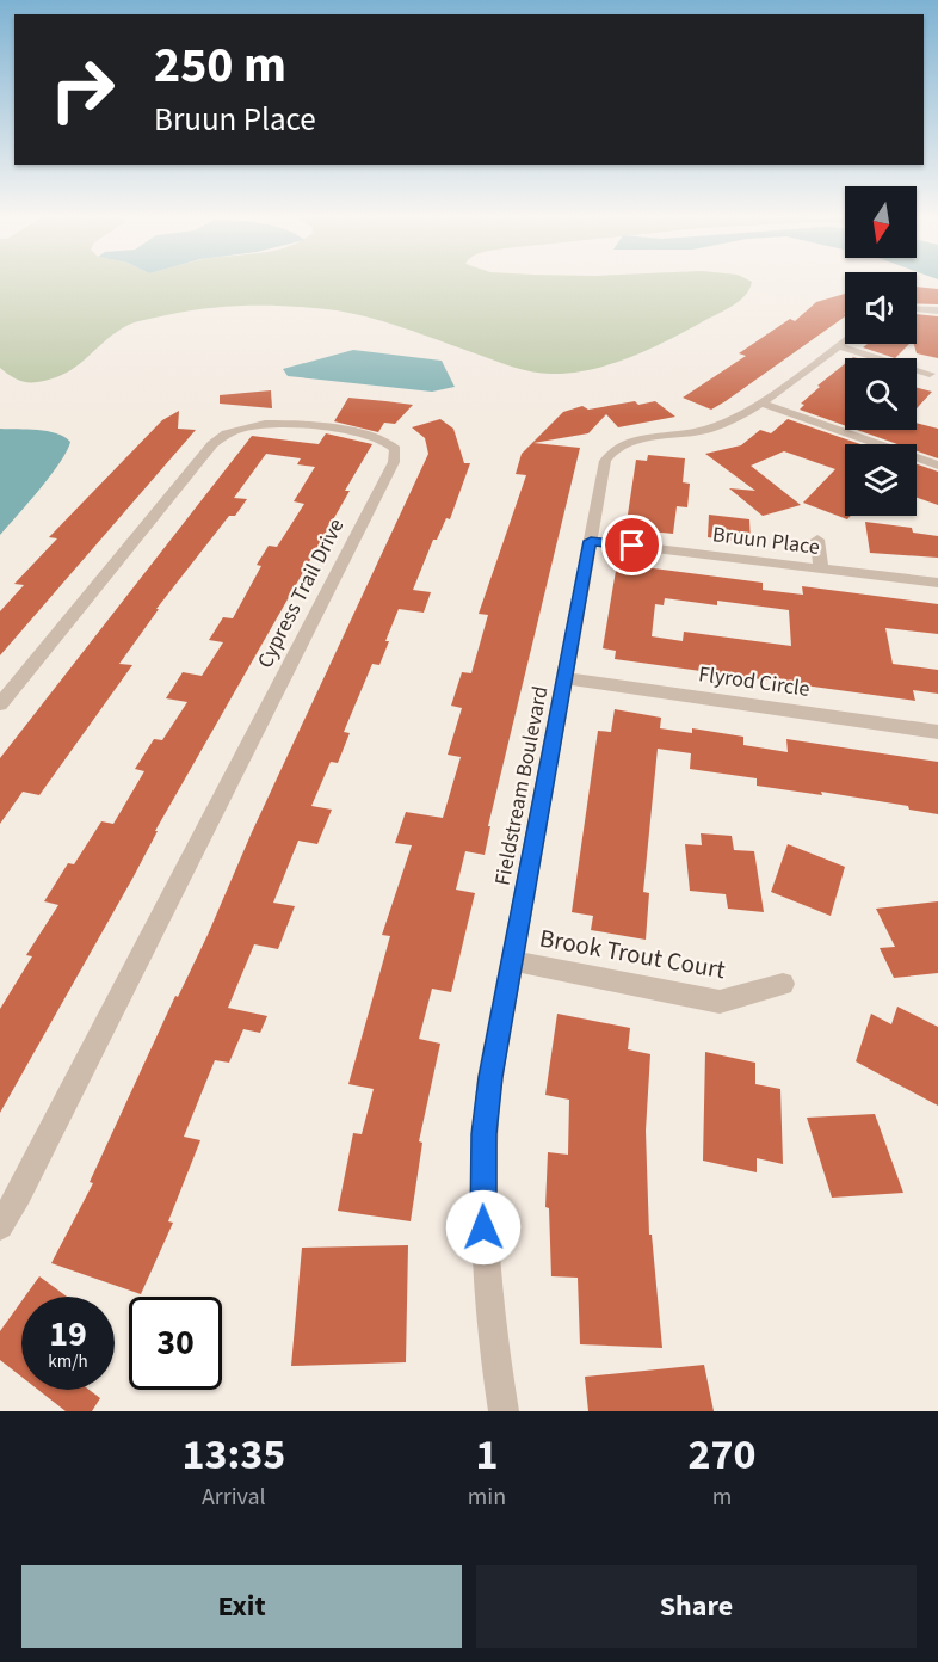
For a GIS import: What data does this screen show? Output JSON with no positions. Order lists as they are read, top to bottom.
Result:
{
  "streets": {
    "street": [
      "Bruun Place",
      "Cypress Trail Drive",
      "Flyrod Circle",
      "Fieldstream Boulevard",
      "Brook Trout Court"
    ]
  },
  "crossings": [
    ["Bruun Place", "Fieldstream Boulevard"],
    ["Flyrod Circle", "Fieldstream Boulevard"],
    ["Fieldstream Boulevard", "Brook Trout Court"]
  ],
  "north": "bottom",
  "page": {
    "turn": ["250 m", "Bruun Place"],
    "speed": "19 km/h",
    "limit": "30",
    "eta": [
      "13:35",
      "Arrival",
      "1",
      "min",
      "270",
      "m"
    ],
    "buttons": ["Exit", "Share"]
  }
}
